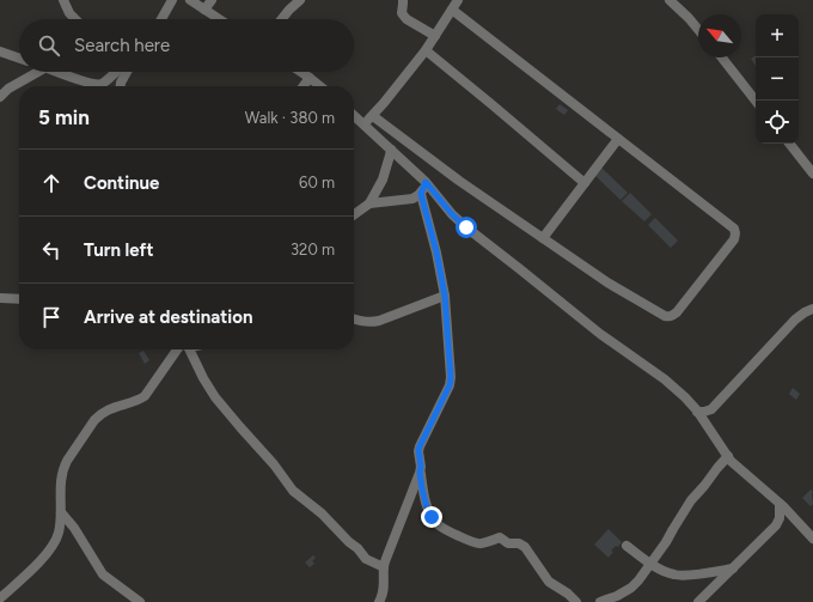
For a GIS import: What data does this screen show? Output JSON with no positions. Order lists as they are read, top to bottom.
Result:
{
  "north": "top left",
  "page": {
    "map_buttons": ["+", "−"],
    "search": "Search here",
    "heading": ["5 min", "Walk · 380 m"],
    "list": [
      ["Continue", "60 m"],
      ["Turn left", "320 m"],
      "Arrive at destination"
    ]
  }
}
